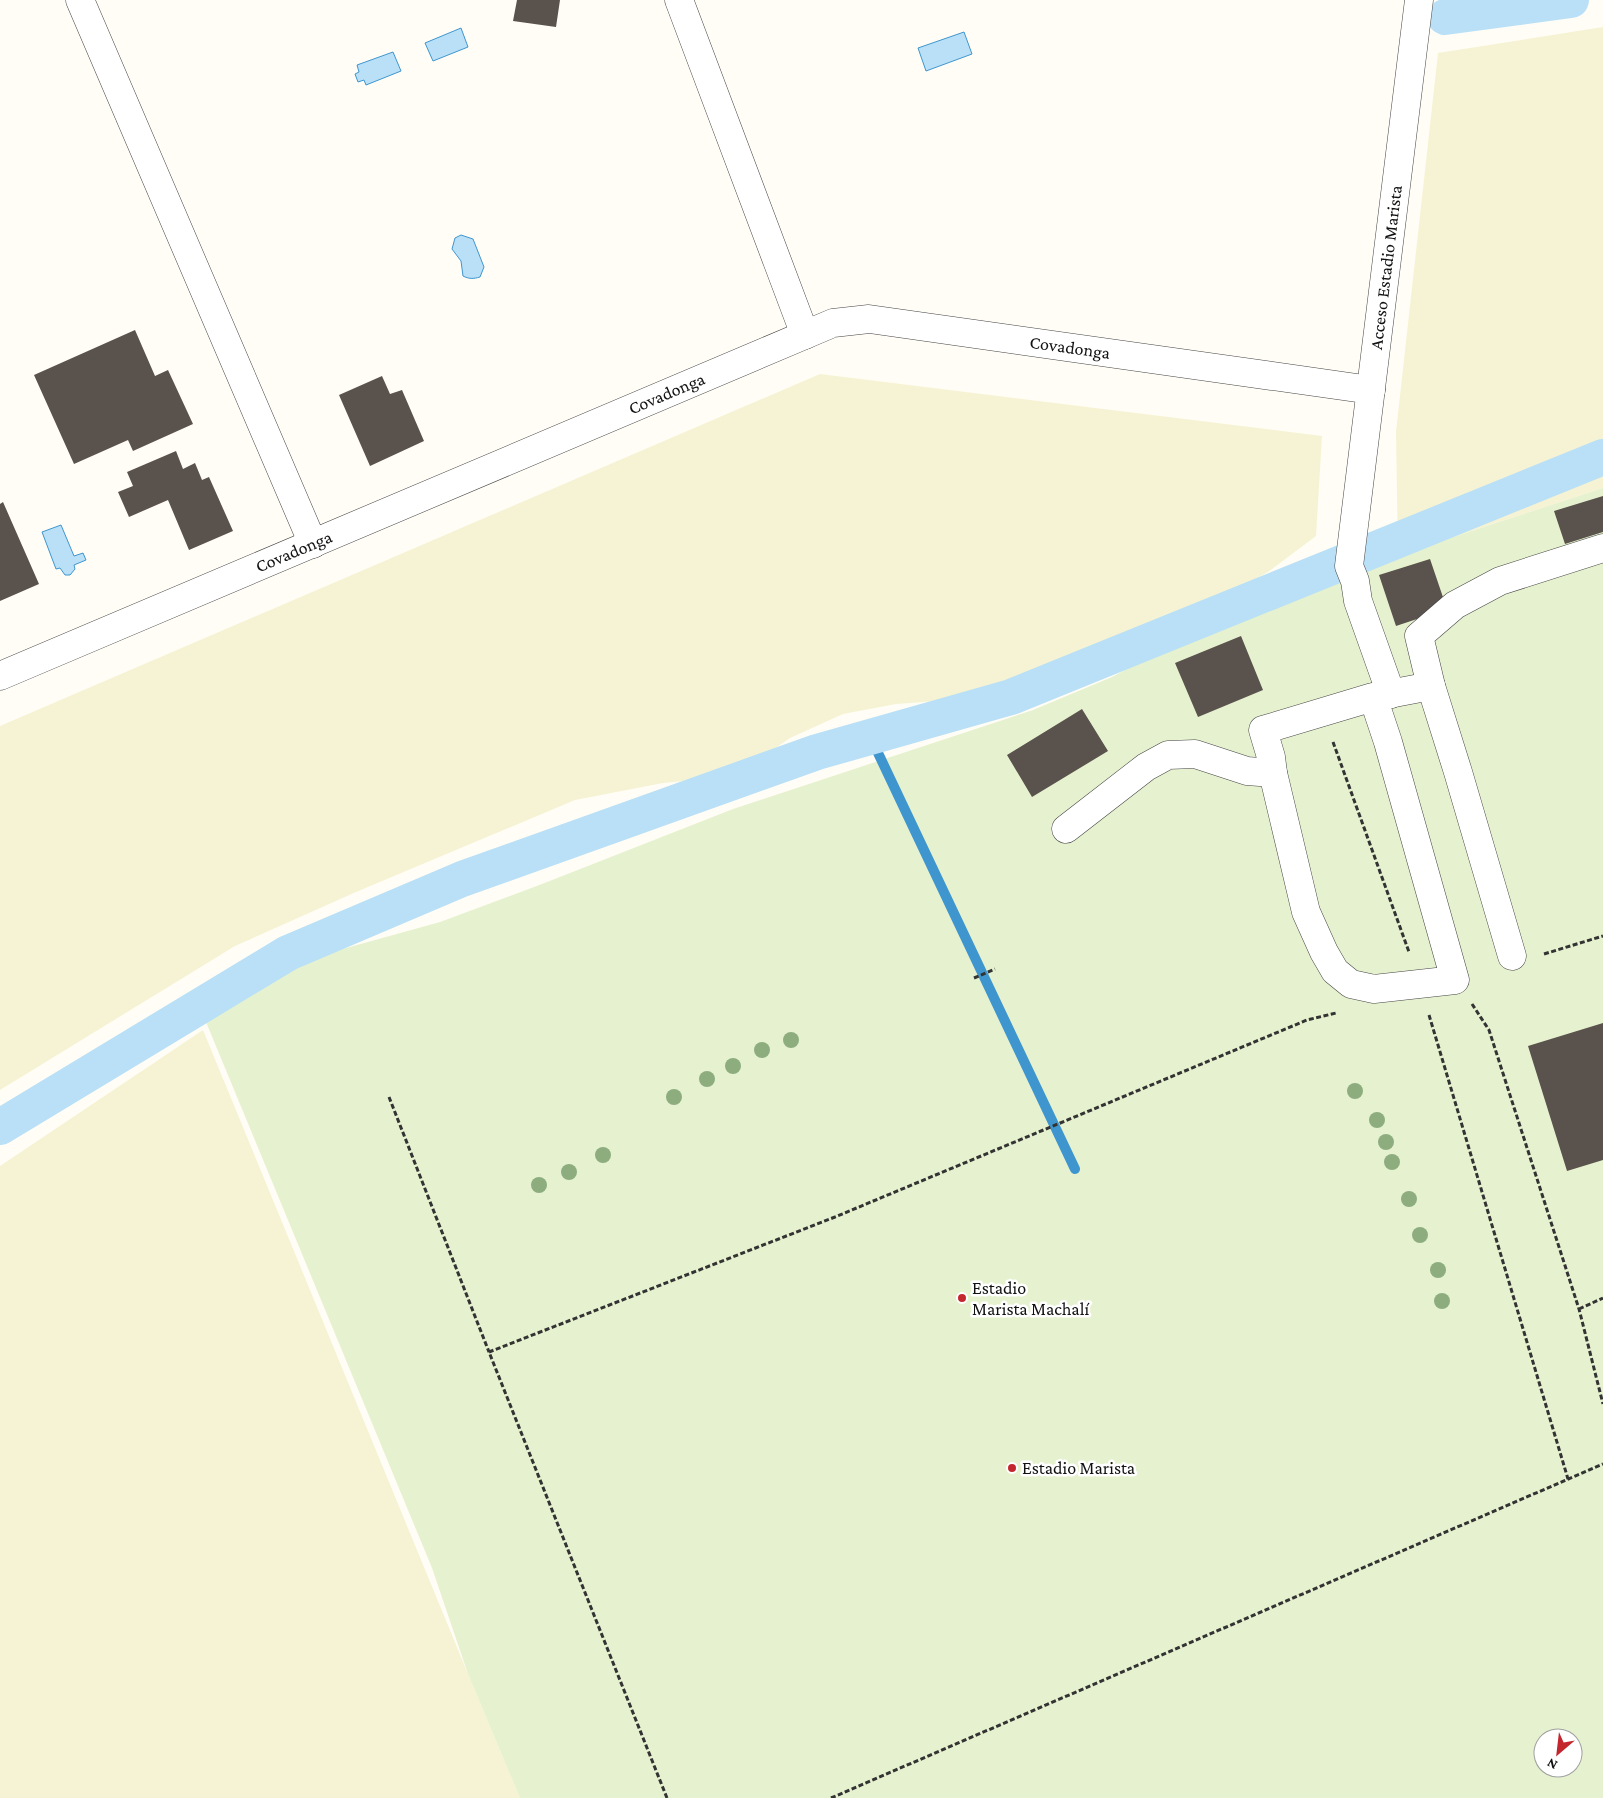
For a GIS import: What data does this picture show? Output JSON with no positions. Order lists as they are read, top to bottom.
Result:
{
  "streets": {
    "street": ["Acceso Estadio Marista", "Covadonga"]
  },
  "crossings": [
    ["Acceso Estadio Marista", "Covadonga"]
  ],
  "places": ["Estadio Marista Machalí", "Estadio Marista"],
  "north": "bottom left"
}
